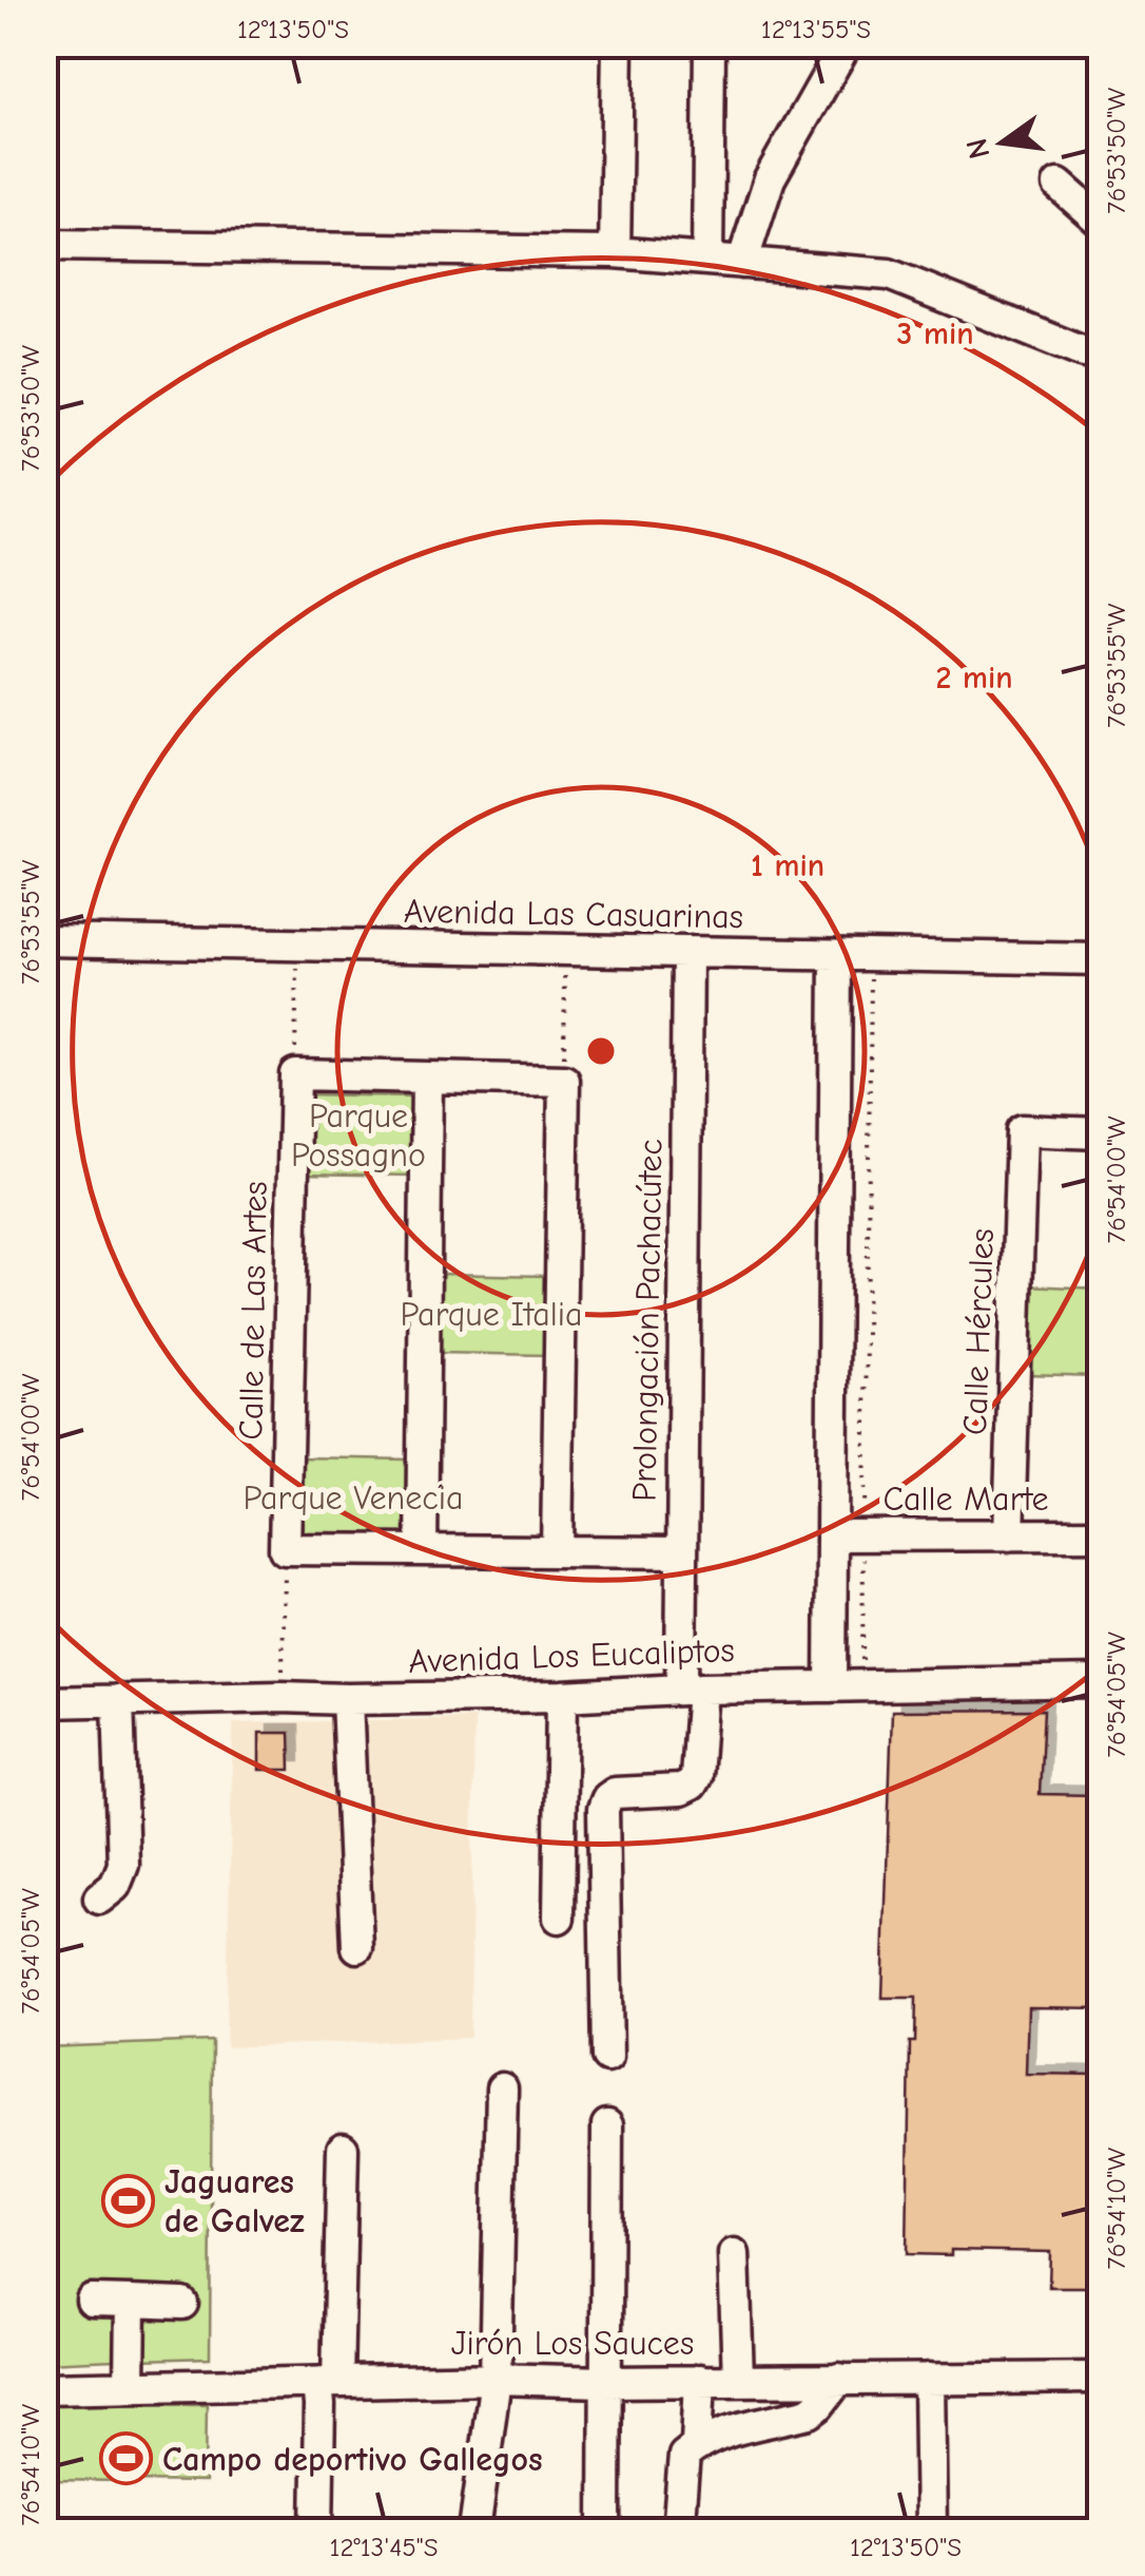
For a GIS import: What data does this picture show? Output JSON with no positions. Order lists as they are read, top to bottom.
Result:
{
  "streets": {
    "street": [
      "Avenida Las Casuarinas",
      "Calle de Las Artes",
      "Prolongación Pachacútec",
      "Calle Hércules",
      "Calle Marte",
      "Avenida Los Eucaliptos",
      "Jirón Los Sauces"
    ]
  },
  "crossings": [
    ["Avenida Las Casuarinas", "Prolongación Pachacútec"],
    ["Prolongación Pachacútec", "Avenida Los Eucaliptos"],
    ["Calle Hércules", "Calle Marte"]
  ],
  "parks": ["Parque Possagno", "Parque Italia", "Parque Venecia"],
  "places": {
    "sports": ["Jaguares de Galvez", "Campo deportivo Gallegos"]
  },
  "north": "left",
  "coordinates": [
    "12°13'50\"S",
    "12°13'55\"S",
    "76°53'50\"W",
    "76°53'55\"W",
    "76°54'00\"W",
    "76°54'05\"W",
    "76°54'10\"W",
    "12°13'45\"S"
  ],
  "rings": ["3 min", "2 min", "1 min"]
}
